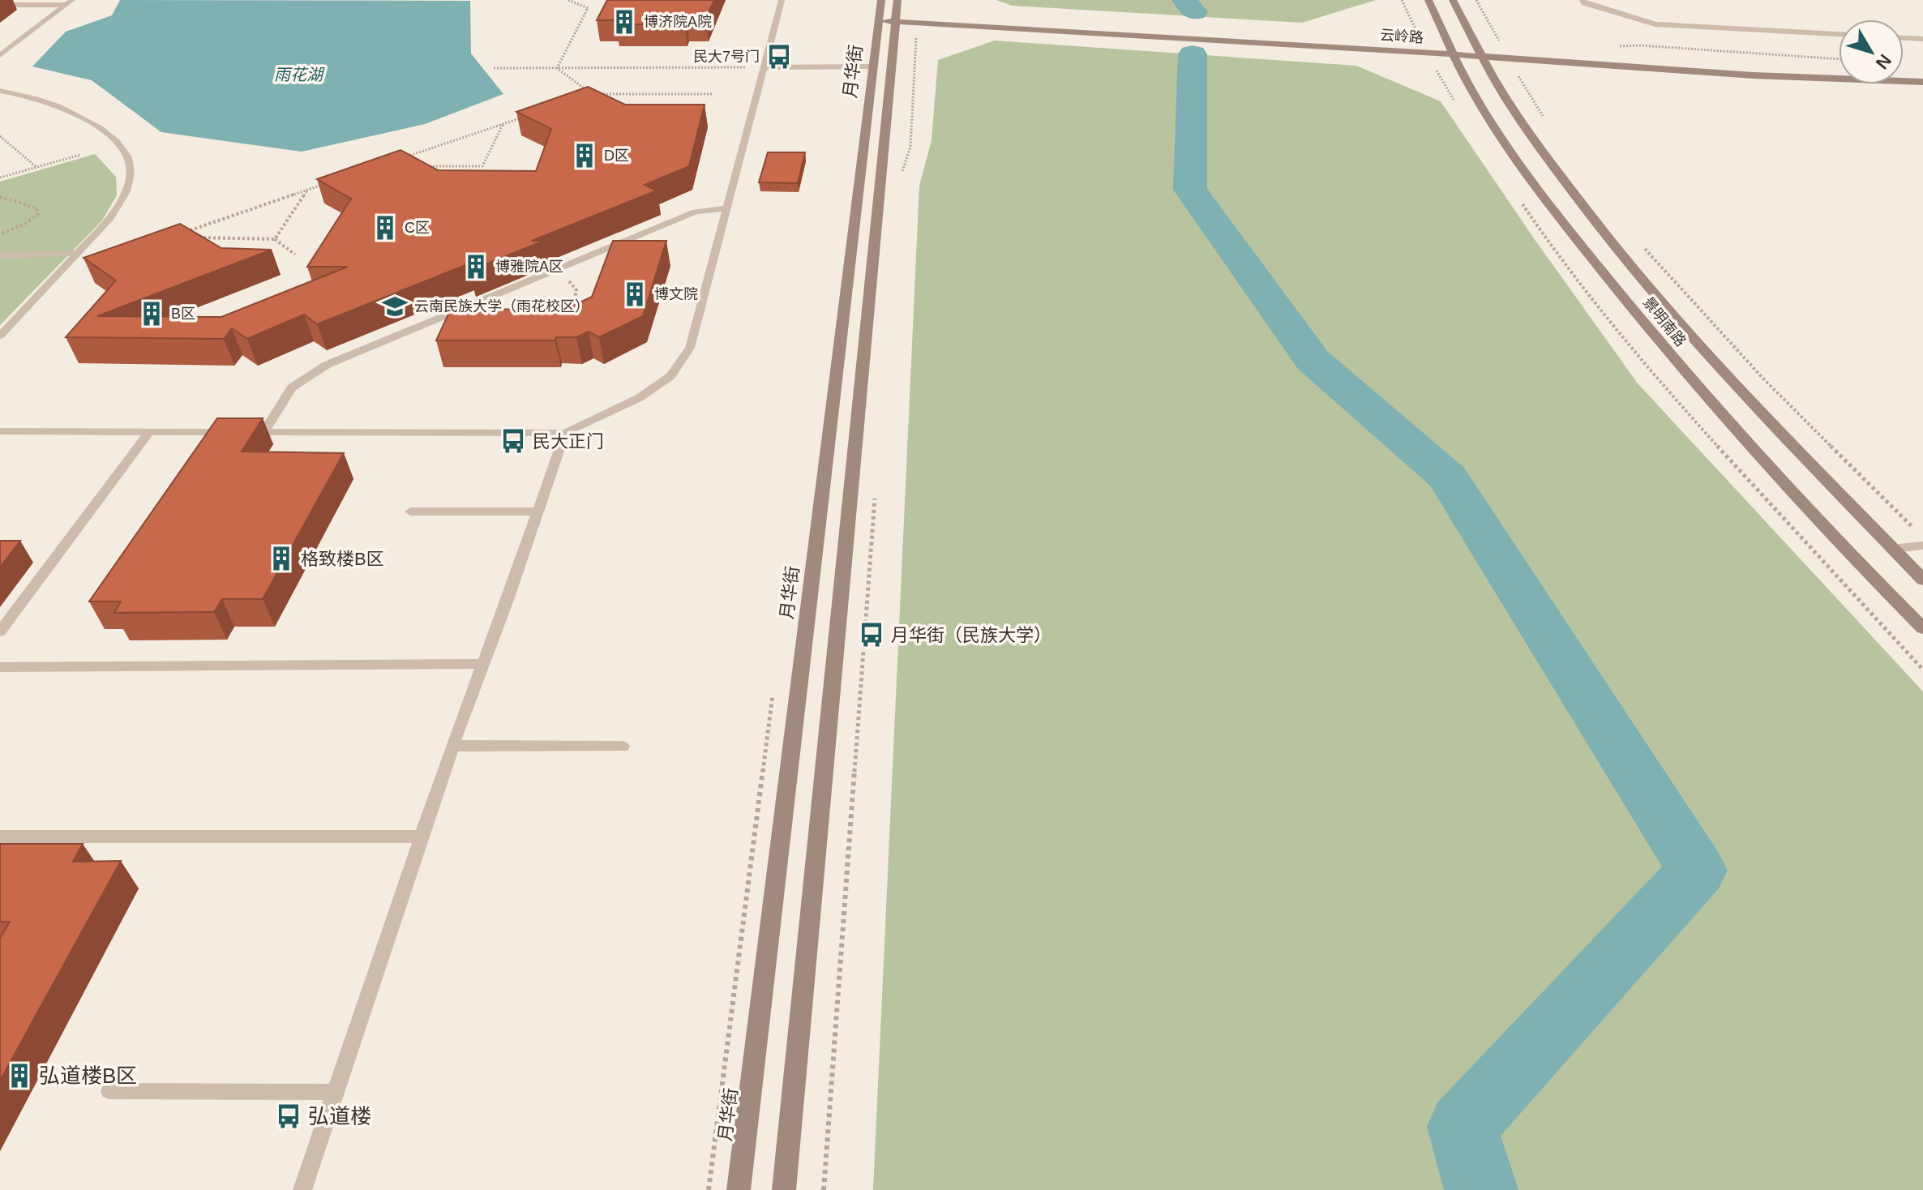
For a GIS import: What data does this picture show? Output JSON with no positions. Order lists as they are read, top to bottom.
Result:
{
  "streets": {
    "street": ["云岭路", "月华街", "景明南路"]
  },
  "crossings": [
    ["云岭路", "月华街"],
    ["云岭路", "景明南路"]
  ],
  "water": ["雨花湖"],
  "places": {
    "building": [
      "博济院A院",
      "D区",
      "C区",
      "博雅院A区",
      "博文院",
      "B区",
      "格致楼B区",
      "弘道楼B区"
    ],
    "bus stop": [
      "民大7号门",
      "民大正门",
      "月华街（民族大学）",
      "弘道楼"
    ],
    "school or university": ["云南民族大学（雨花校区）"]
  },
  "north": "bottom right"
}
